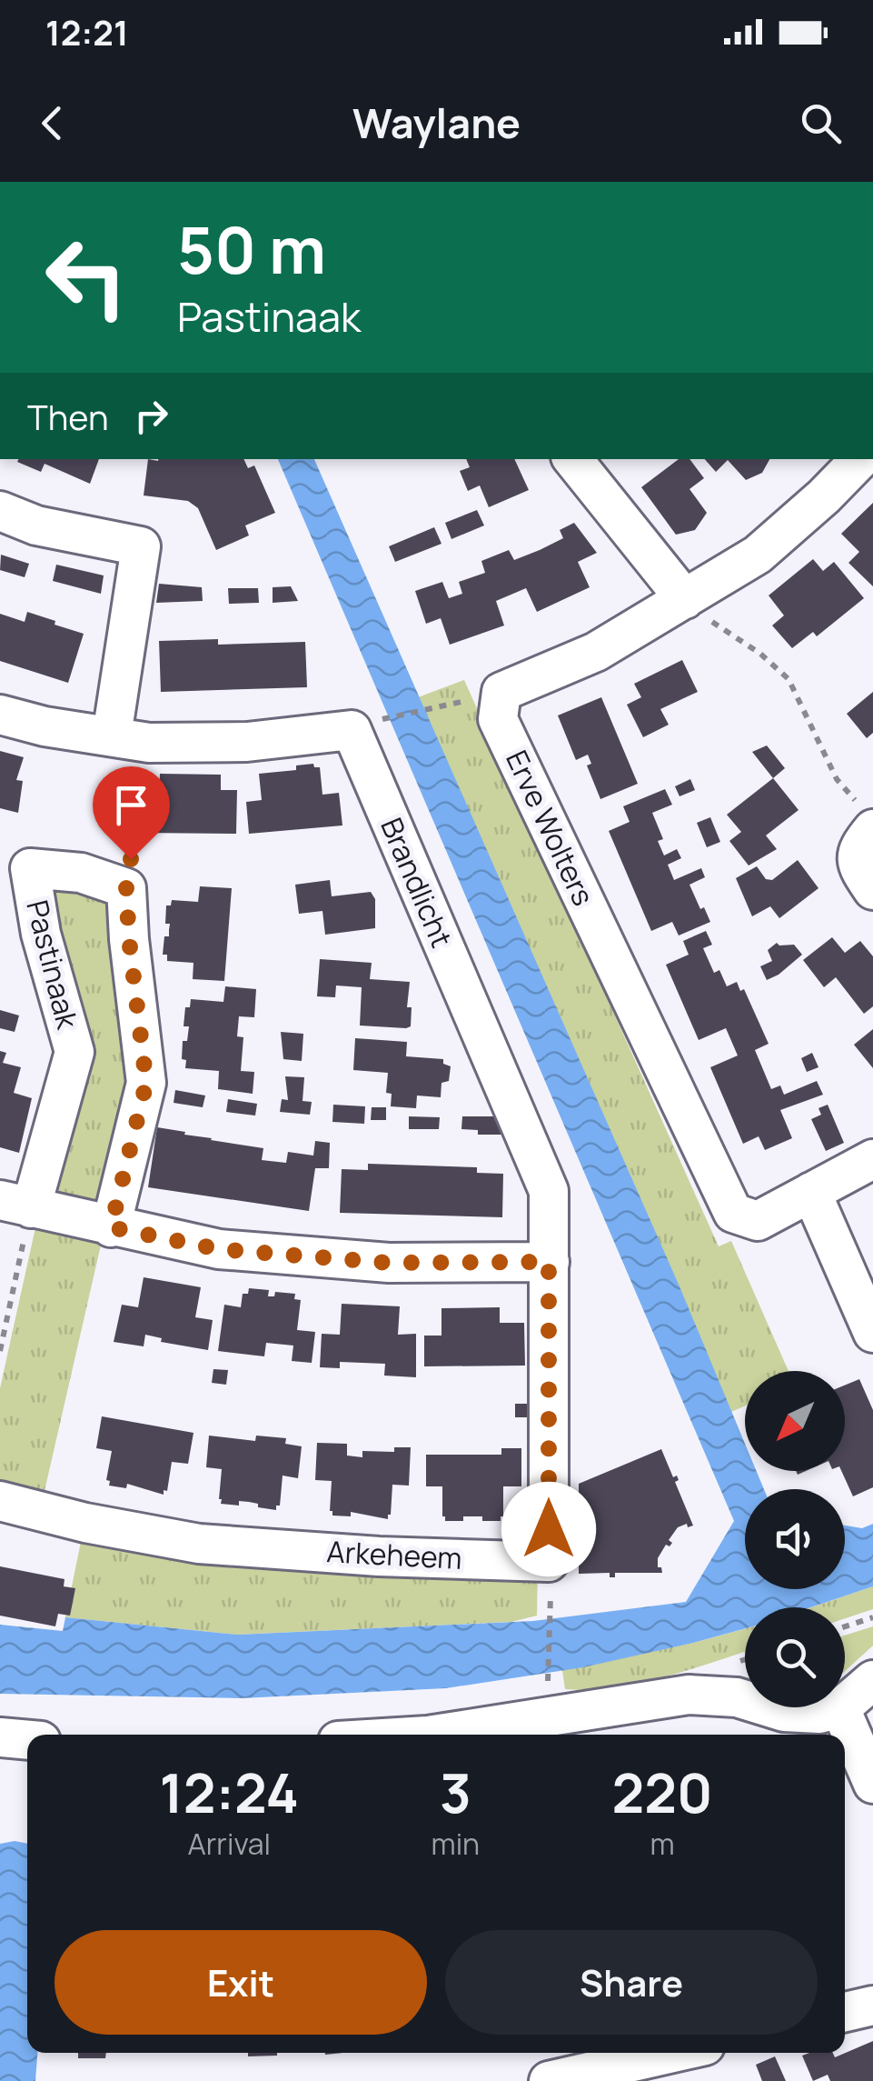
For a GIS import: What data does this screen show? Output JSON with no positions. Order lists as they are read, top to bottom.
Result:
{
  "streets": {
    "street": [
      "Erve Wolters",
      "Brandlicht",
      "Pastinaak",
      "Arkeheem"
    ]
  },
  "crossings": [
    ["Brandlicht", "Arkeheem"]
  ],
  "north": "bottom left",
  "page": {
    "status": "12:21",
    "header": "Waylane",
    "turn": ["50 m", "Pastinaak"],
    "then": "Then",
    "eta": [
      "12:24",
      "Arrival",
      "3",
      "min",
      "220",
      "m"
    ],
    "buttons": ["Exit", "Share"]
  }
}
